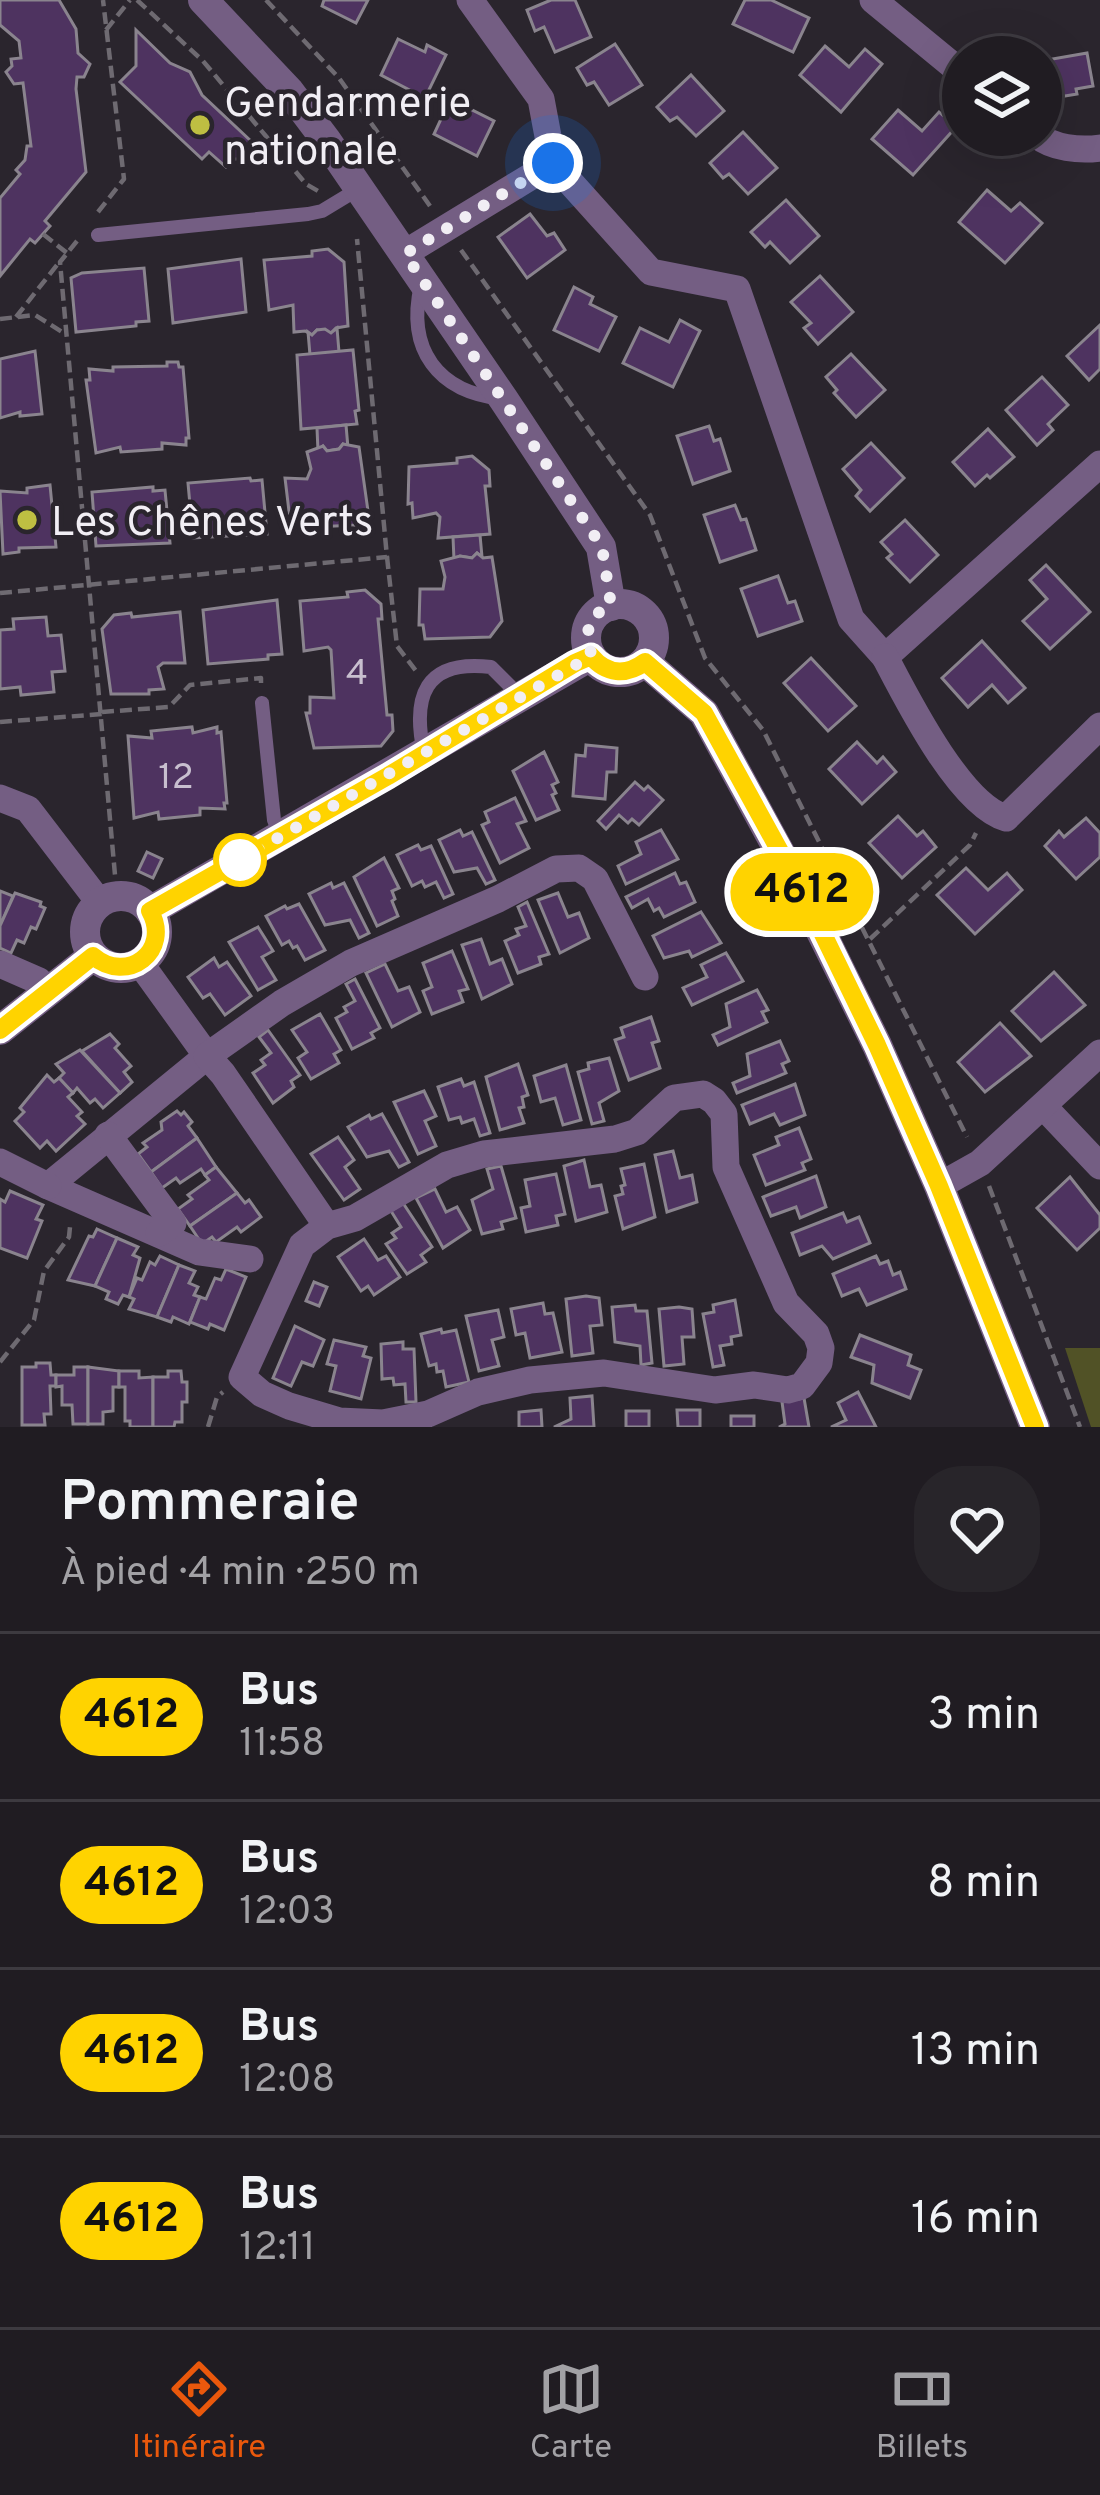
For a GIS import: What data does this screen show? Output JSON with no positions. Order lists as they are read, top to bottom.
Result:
{
  "places": ["Gendarmerie nationale", "Les Chênes Verts"],
  "lines": ["bus line 4612"],
  "house_numbers": ["4", "12"],
  "page": {
    "on_map": "4612",
    "heading": ["Pommeraie", "À pied · 4 min · 250 m"],
    "list": [
      {
        "mark": "4612",
        "name": "Bus",
        "note": "11:58",
        "value": "3 min"
      },
      {
        "mark": "4612",
        "name": "Bus",
        "note": "12:03",
        "value": "8 min"
      },
      {
        "mark": "4612",
        "name": "Bus",
        "note": "12:08",
        "value": "13 min"
      },
      {
        "mark": "4612",
        "name": "Bus",
        "note": "12:11",
        "value": "16 min"
      }
    ],
    "tabs": ["Itinéraire", "Carte", "Billets"]
  }
}
